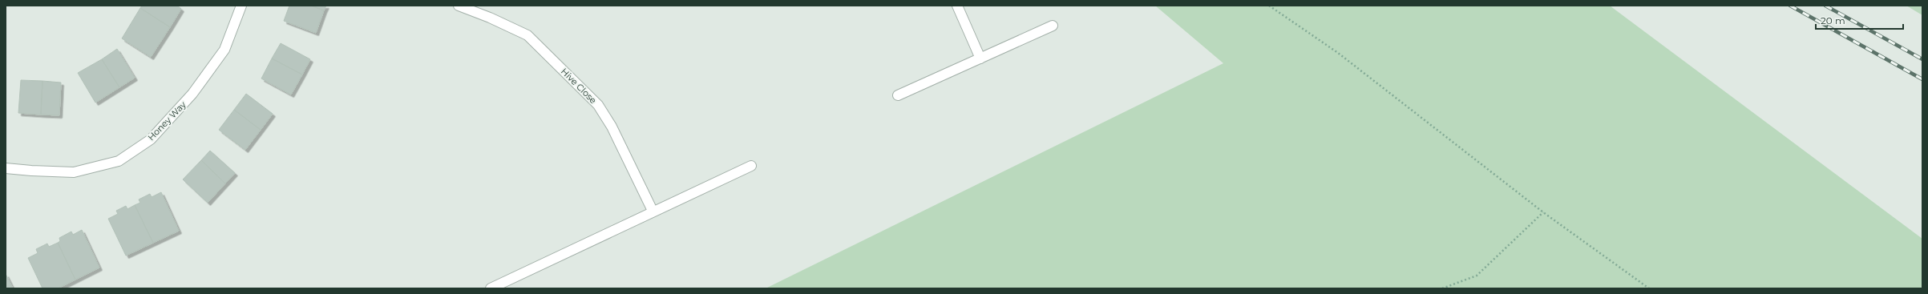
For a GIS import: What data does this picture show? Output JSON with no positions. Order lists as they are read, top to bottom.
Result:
{
  "streets": {
    "street": ["Hive Close", "Honey Way"]
  },
  "scale_bar": "20 m"
}
